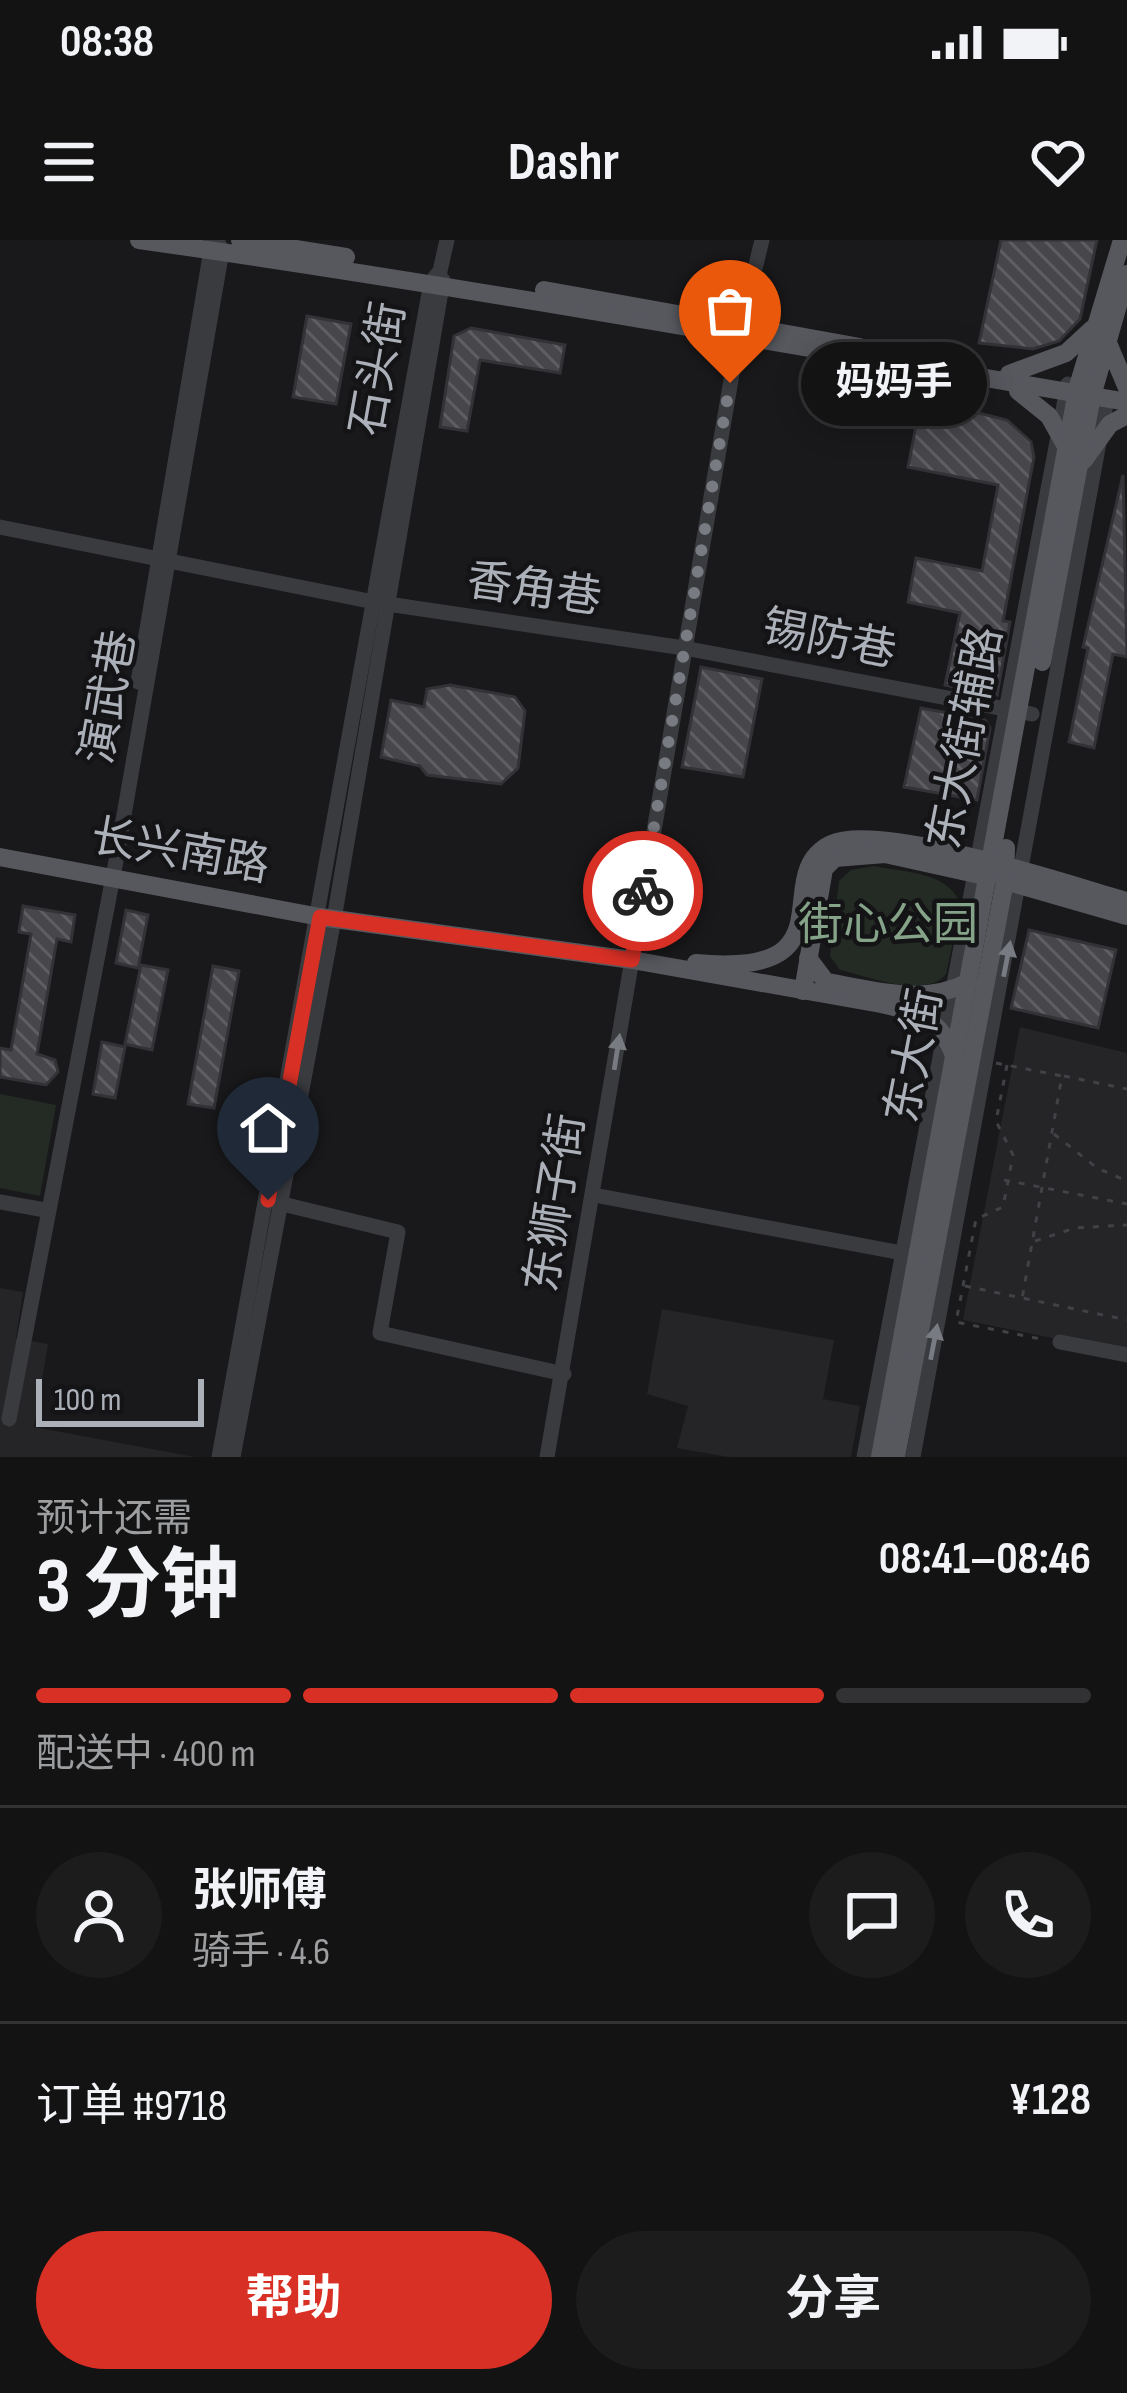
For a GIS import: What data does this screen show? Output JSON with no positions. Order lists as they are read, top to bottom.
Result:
{
  "streets": {
    "main road": ["长兴南路", "东大街"],
    "street": [
      "石头街",
      "香角巷",
      "锡防巷",
      "演武巷",
      "东大街辅路",
      "东狮子街"
    ]
  },
  "crossings": [
    ["石头街", "香角巷"],
    ["石头街", "长兴南路"],
    ["香角巷", "锡防巷"],
    ["香角巷", "演武巷"],
    ["香角巷", "东狮子街"],
    ["锡防巷", "东大街"],
    ["锡防巷", "东狮子街"],
    ["演武巷", "长兴南路"],
    ["东大街辅路", "长兴南路"],
    ["东大街辅路", "东大街"],
    ["长兴南路", "东大街"],
    ["长兴南路", "东狮子街"]
  ],
  "parks": ["街心公园"],
  "places": ["妈妈手"],
  "scale_bar": "100 m",
  "page": {
    "status": "08:38",
    "header": "Dashr",
    "bubble": "妈妈手",
    "scale": "100 m",
    "heading": ["3 分钟", "预计还需", "08:41–08:46"],
    "panel": [
      "张师傅",
      "骑手 · 4.6",
      "订单 #9718",
      "¥128"
    ],
    "bar": "配送中 · 400 m",
    "buttons": ["帮助", "分享"]
  }
}
